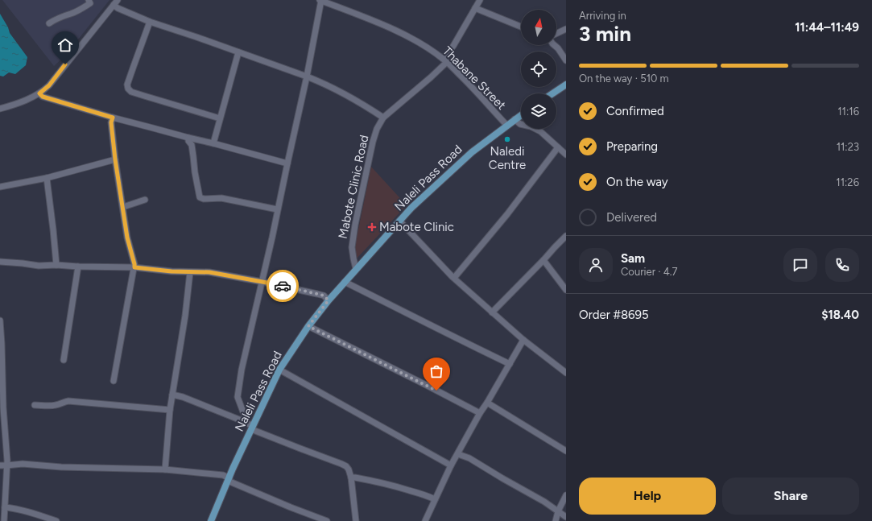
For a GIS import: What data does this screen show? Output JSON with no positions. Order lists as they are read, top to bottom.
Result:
{
  "streets": {
    "main road": ["Naleli Pass Road"],
    "street": ["Thabane Street", "Mabote Clinic Road"]
  },
  "crossings": [
    ["Thabane Street", "Naleli Pass Road"],
    ["Thabane Street", "Mabote Clinic Road"],
    ["Naleli Pass Road", "Mabote Clinic Road"]
  ],
  "places": {
    "other": ["Naledi Centre"],
    "health": ["Mabote Clinic"]
  },
  "north": "top",
  "page": {
    "heading": ["3 min", "Arriving in", "11:44–11:49"],
    "panel": [
      "Sam",
      "Courier · 4.7",
      "Order #8695",
      "$18.40"
    ],
    "bar": "On the way · 510 m",
    "list": [
      ["Confirmed", "11:16"],
      ["Preparing", "11:23"],
      ["On the way", "11:26"],
      "Delivered"
    ],
    "buttons": ["Help", "Share"]
  }
}
